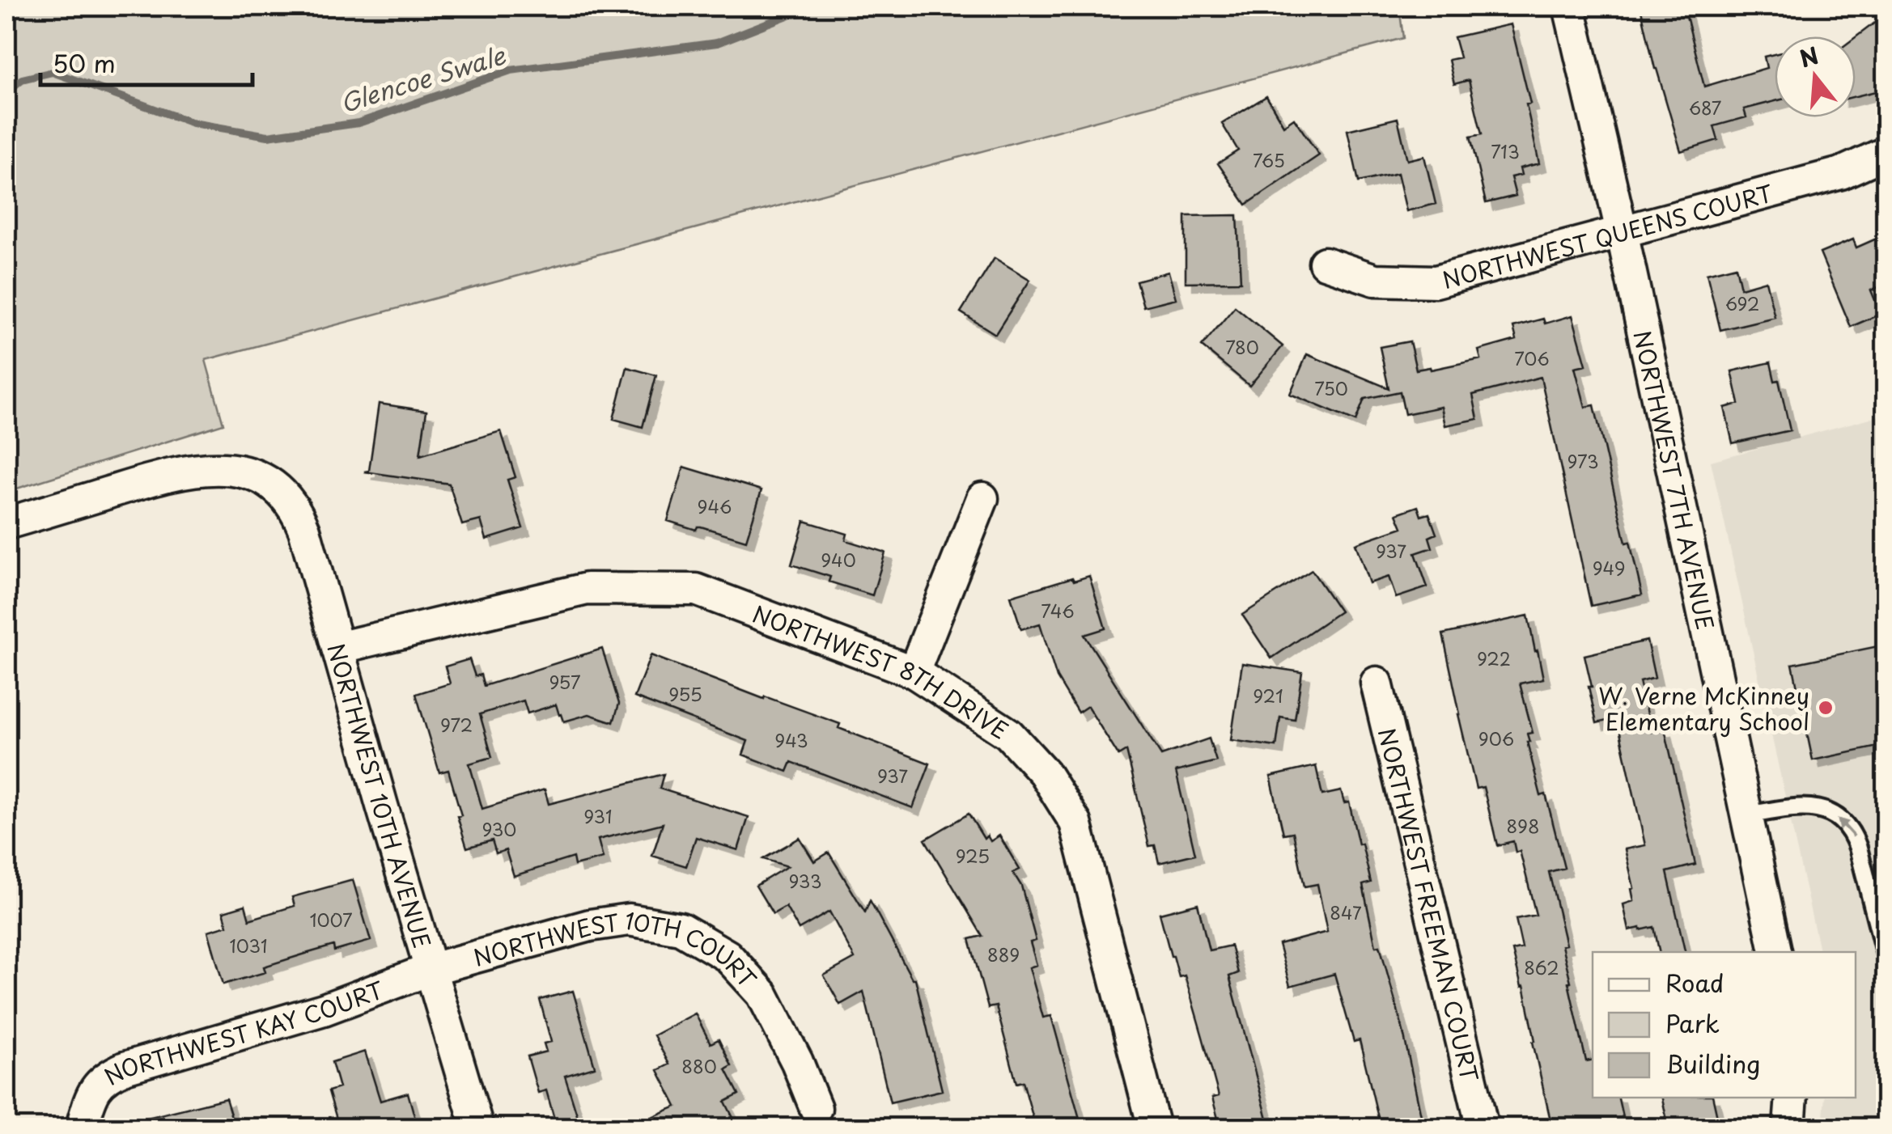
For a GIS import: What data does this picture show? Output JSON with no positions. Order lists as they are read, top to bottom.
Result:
{
  "streets": {
    "street": [
      "NORTHWEST QUEENS COURT",
      "NORTHWEST 7TH AVENUE",
      "NORTHWEST 8TH DRIVE",
      "NORTHWEST 10TH AVENUE",
      "NORTHWEST FREEMAN COURT",
      "NORTHWEST 10TH COURT",
      "NORTHWEST KAY COURT"
    ]
  },
  "crossings": [
    ["NORTHWEST QUEENS COURT", "NORTHWEST 7TH AVENUE"],
    ["NORTHWEST 8TH DRIVE", "NORTHWEST 10TH AVENUE"],
    ["NORTHWEST 10TH AVENUE", "NORTHWEST 10TH COURT"],
    ["NORTHWEST 10TH AVENUE", "NORTHWEST KAY COURT"],
    ["NORTHWEST 10TH COURT", "NORTHWEST KAY COURT"]
  ],
  "water": ["Glencoe Swale"],
  "places": ["W. Verne McKinney Elementary School"],
  "house_numbers": [
    "687",
    "713",
    "765",
    "692",
    "780",
    "706",
    "750",
    "973",
    "946",
    "937",
    "940",
    "949",
    "746",
    "922",
    "957",
    "955",
    "921",
    "972",
    "906",
    "943",
    "937",
    "931",
    "898",
    "930",
    "925",
    "933",
    "847",
    "1007",
    "1031",
    "889",
    "862",
    "880"
  ],
  "legend": ["Road", "Park", "Building"],
  "scale_bar": "50 m",
  "north": "top"
}
